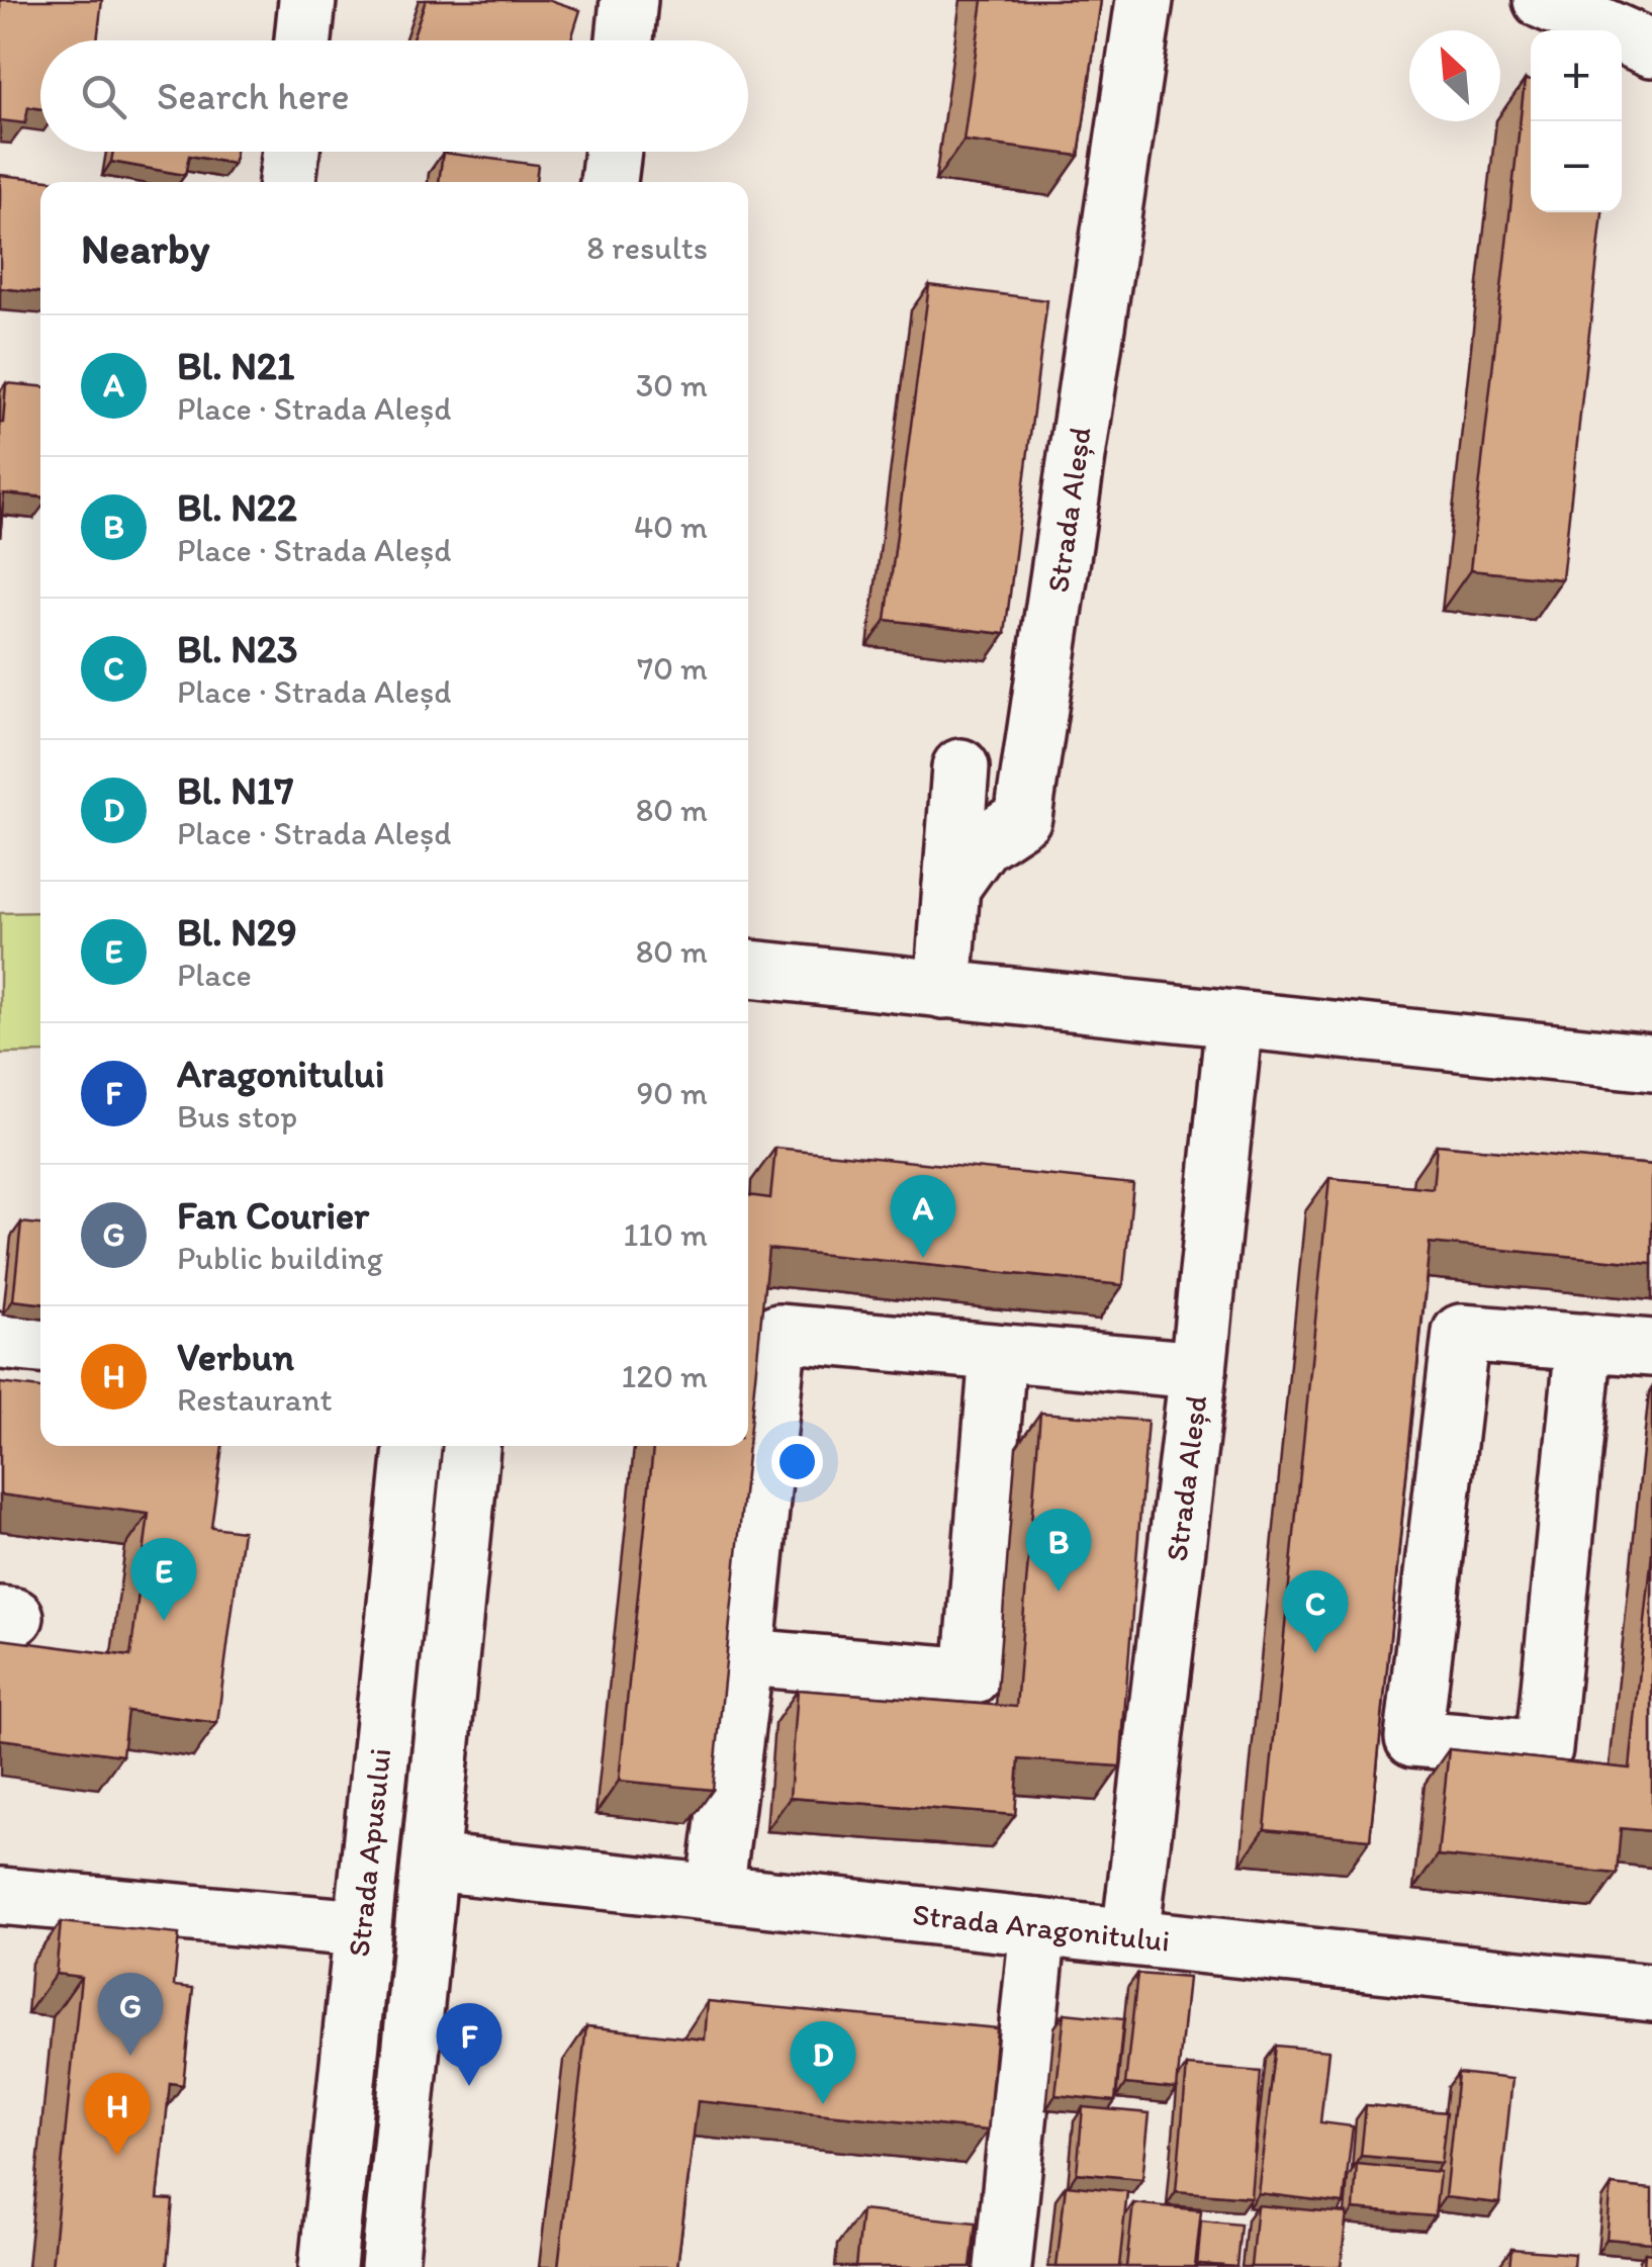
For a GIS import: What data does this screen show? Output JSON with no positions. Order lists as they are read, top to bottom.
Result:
{
  "streets": {
    "street": ["Strada Aleșd", "Strada Apusului", "Strada Aragonitului"]
  },
  "crossings": [
    ["Strada Aleșd", "Strada Aragonitului"],
    ["Strada Apusului", "Strada Aragonitului"]
  ],
  "north": "top left",
  "page": {
    "map_buttons": ["+", "−"],
    "search": "Search here",
    "heading": ["Nearby", "8 results"],
    "list": [
      {
        "mark": "A",
        "name": "Bl. N21",
        "note": "Place · Strada Aleșd",
        "value": "30 m"
      },
      {
        "mark": "B",
        "name": "Bl. N22",
        "note": "Place · Strada Aleșd",
        "value": "40 m"
      },
      {
        "mark": "C",
        "name": "Bl. N23",
        "note": "Place · Strada Aleșd",
        "value": "70 m"
      },
      {
        "mark": "D",
        "name": "Bl. N17",
        "note": "Place · Strada Aleșd",
        "value": "80 m"
      },
      {
        "mark": "E",
        "name": "Bl. N29",
        "note": "Place",
        "value": "80 m"
      },
      {
        "mark": "F",
        "name": "Aragonitului",
        "note": "Bus stop",
        "value": "90 m"
      },
      {
        "mark": "G",
        "name": "Fan Courier",
        "note": "Public building",
        "value": "110 m"
      },
      {
        "mark": "H",
        "name": "Verbun",
        "note": "Restaurant",
        "value": "120 m"
      }
    ],
    "pins": [
      "A",
      "B",
      "E",
      "C",
      "G",
      "F",
      "D",
      "H"
    ]
  }
}
